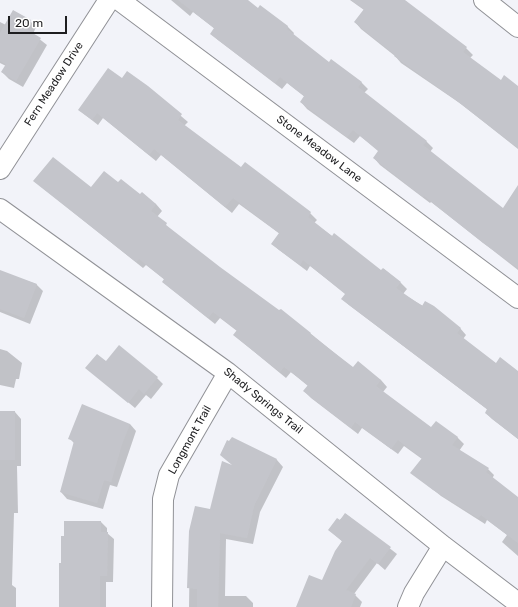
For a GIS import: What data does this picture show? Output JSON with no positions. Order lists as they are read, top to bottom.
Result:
{
  "streets": {
    "street": [
      "Fern Meadow Drive",
      "Stone Meadow Lane",
      "Shady Springs Trail",
      "Longmont Trail"
    ]
  },
  "crossings": [
    ["Shady Springs Trail", "Longmont Trail"]
  ],
  "scale_bar": "20 m"
}
